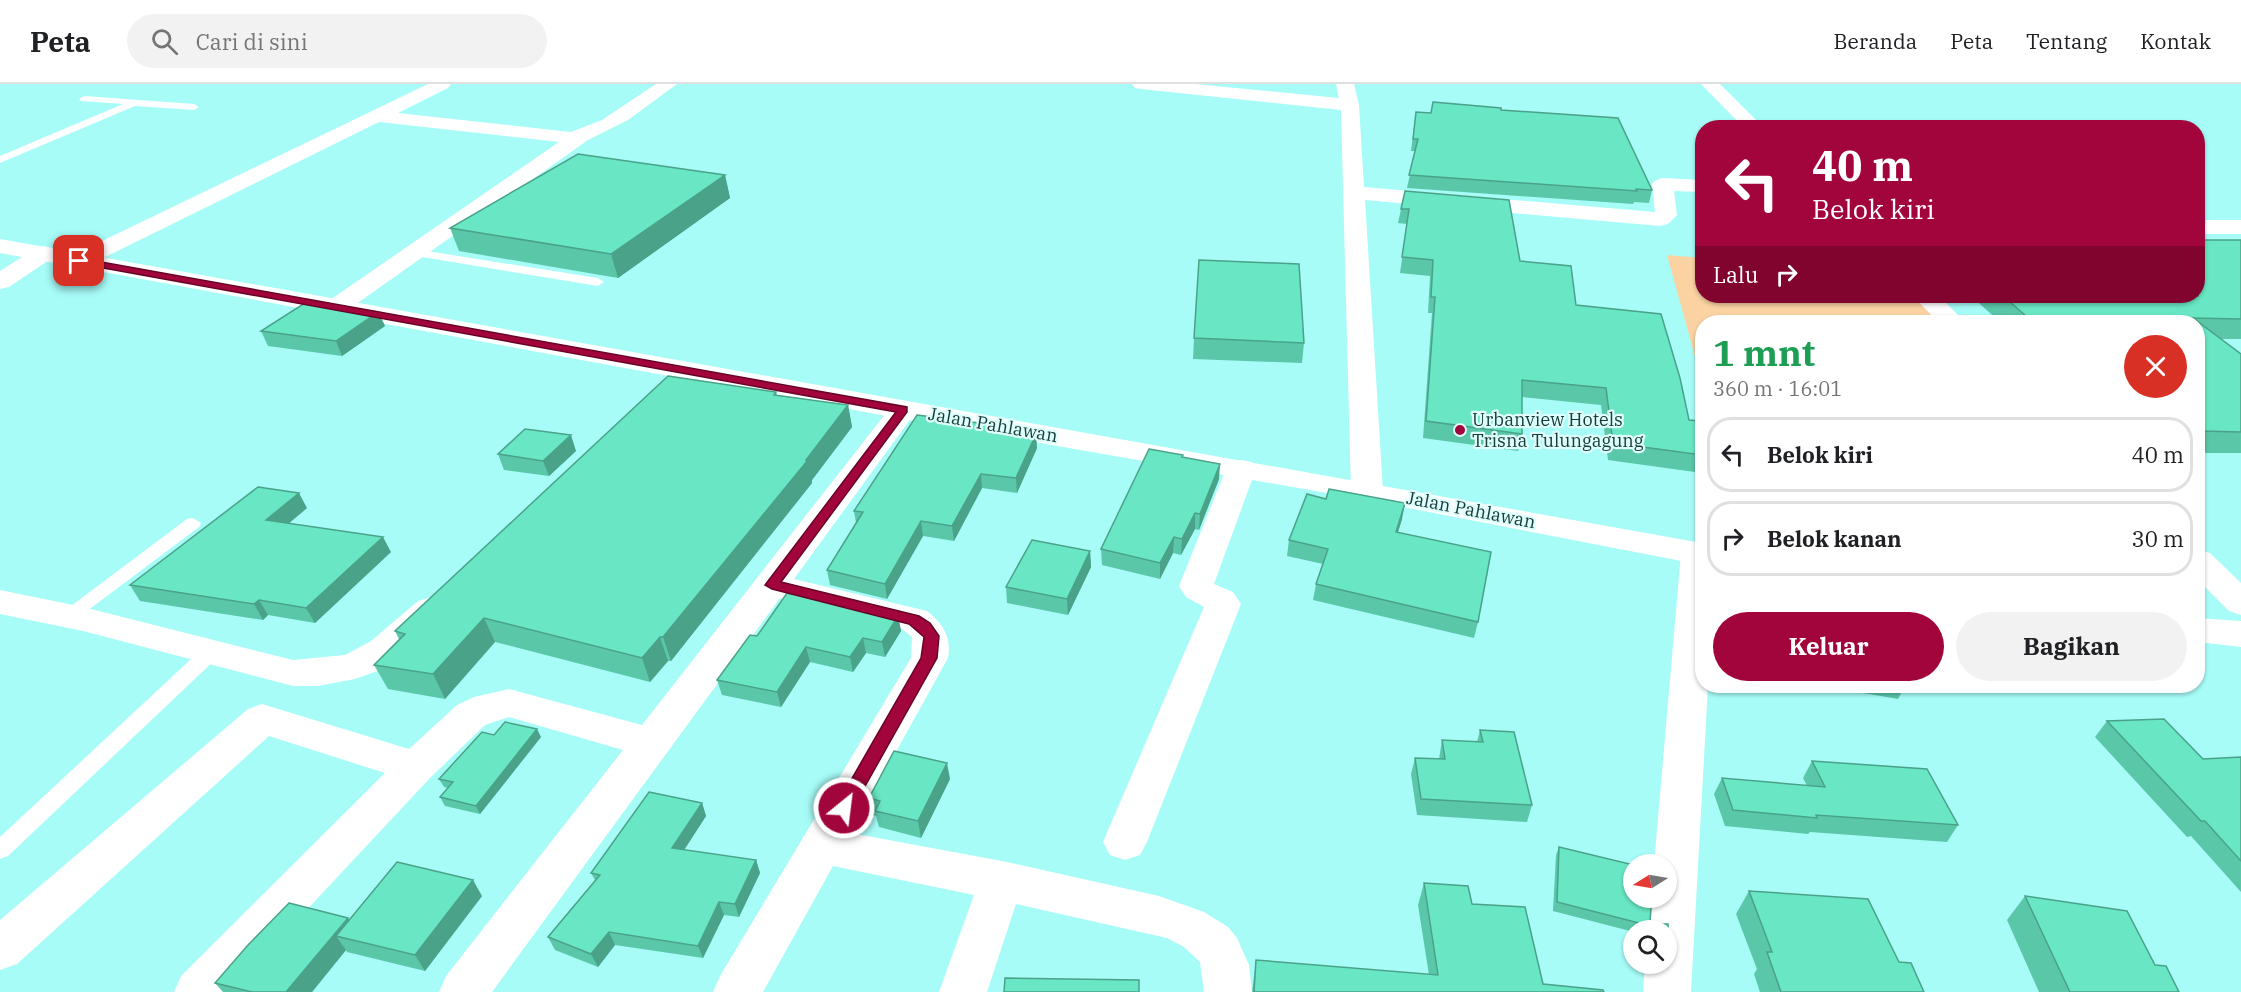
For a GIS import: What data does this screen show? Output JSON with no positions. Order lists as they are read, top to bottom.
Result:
{
  "streets": {
    "main road": ["Jalan Pahlawan"]
  },
  "places": ["Urbanview Hotels Trisna Tulungagung"],
  "north": "left",
  "page": {
    "header": "Peta",
    "search": "Cari di sini",
    "nav": [
      "Beranda",
      "Peta",
      "Tentang",
      "Kontak"
    ],
    "turn": ["40 m", "Belok kiri"],
    "then": "Lalu",
    "heading": ["1 mnt", "360 m · 16:01"],
    "list": [
      {
        "name": "Belok kiri",
        "value": "40 m"
      },
      {
        "name": "Belok kanan",
        "value": "30 m"
      }
    ],
    "buttons": ["Keluar", "Bagikan"]
  }
}
